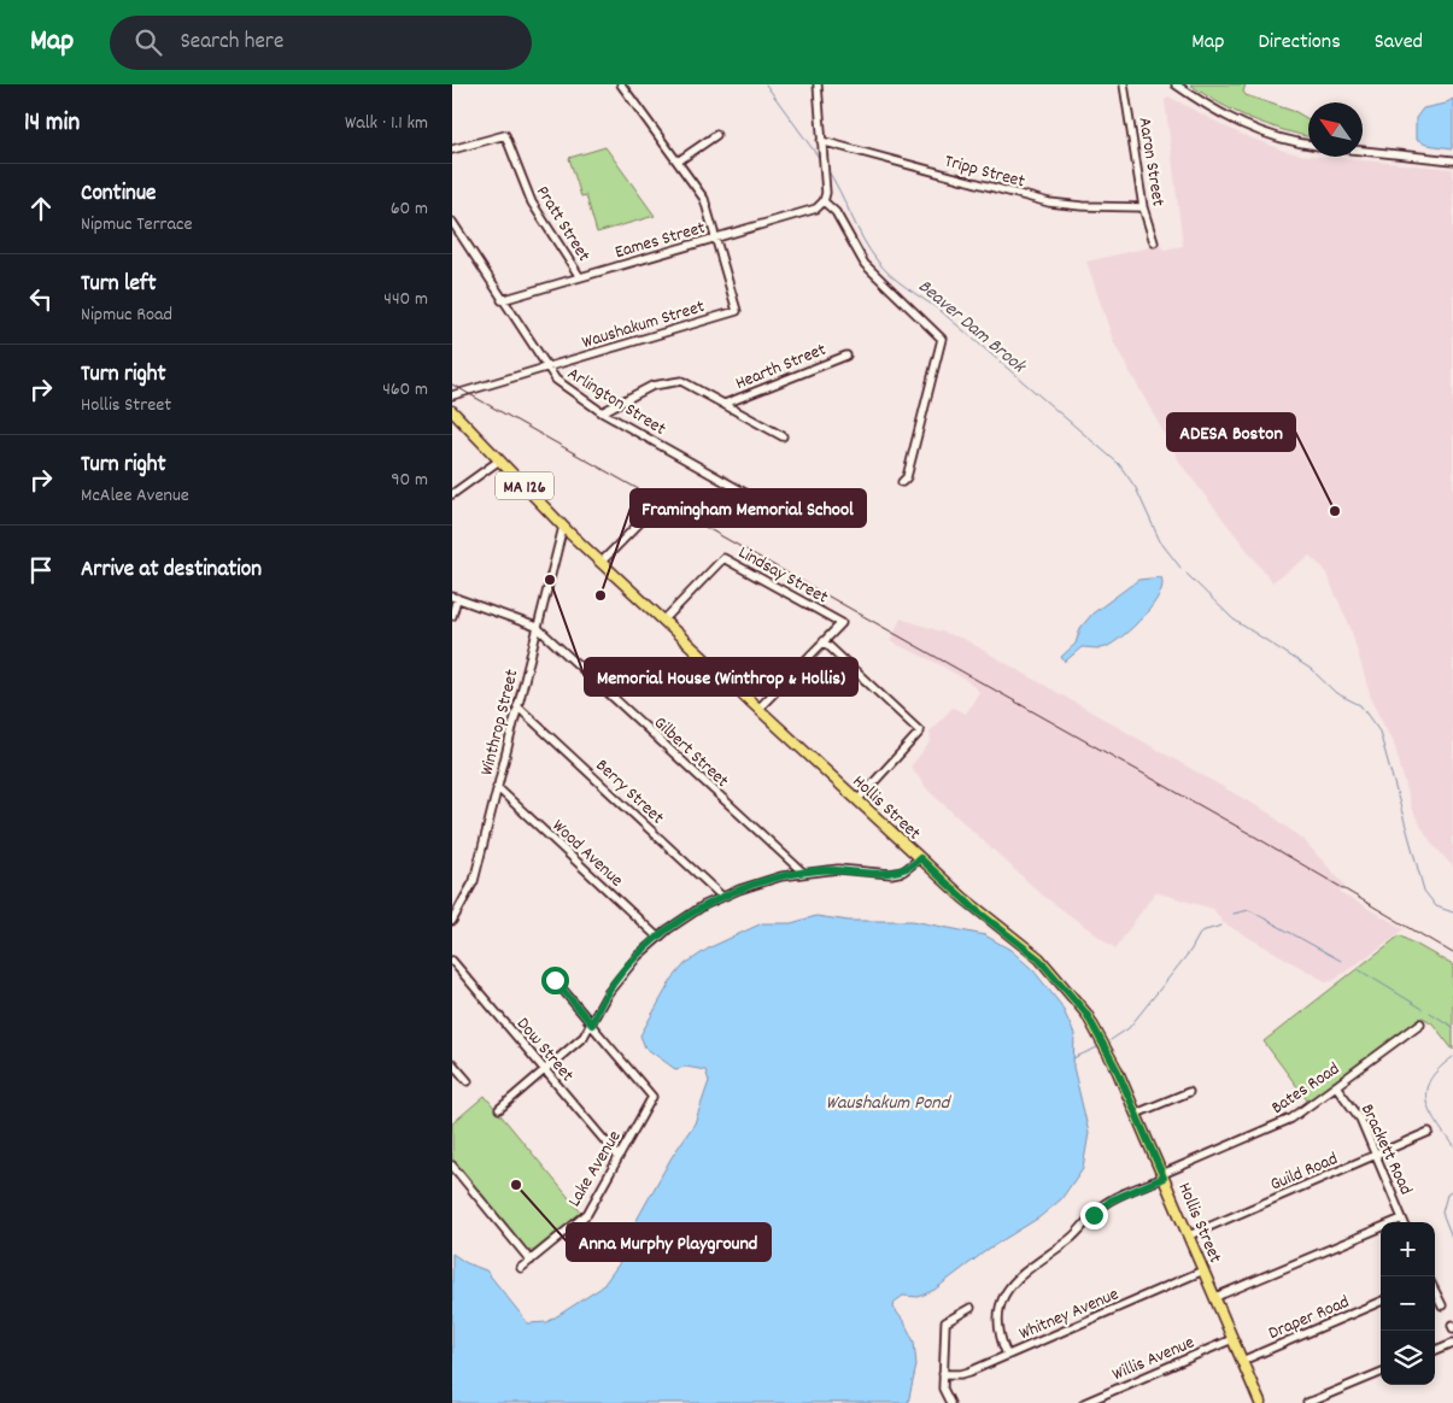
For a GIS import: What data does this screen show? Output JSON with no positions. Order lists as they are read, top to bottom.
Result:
{
  "streets": {
    "main road": ["MA 126", "Hollis Street"],
    "street": [
      "Aaron Street",
      "Tripp Street",
      "Pratt Street",
      "Eames Street",
      "Waushakum Street",
      "Hearth Street",
      "Arlington Street",
      "Lindsay Street",
      "Winthrop Street",
      "Gilbert Street",
      "Berry Street",
      "Wood Avenue",
      "Dow Street",
      "Bates Road",
      "Brackett Road",
      "Lake Avenue",
      "Guild Road",
      "Whitney Avenue",
      "Draper Road",
      "Willis Avenue"
    ]
  },
  "crossings": [
    ["Aaron Street", "Tripp Street"],
    ["Pratt Street", "Eames Street"],
    ["Eames Street", "Waushakum Street"],
    ["Eames Street", "Arlington Street"],
    ["Waushakum Street", "Arlington Street"],
    ["Lindsay Street", "Hollis Street"],
    ["Winthrop Street", "Gilbert Street"],
    ["Winthrop Street", "Berry Street"],
    ["Winthrop Street", "Hollis Street"],
    ["Winthrop Street", "Wood Avenue"],
    ["Hollis Street", "Bates Road"],
    ["Hollis Street", "Guild Road"],
    ["Hollis Street", "Whitney Avenue"],
    ["Hollis Street", "Draper Road"],
    ["Hollis Street", "Willis Avenue"],
    ["Dow Street", "Lake Avenue"],
    ["Bates Road", "Brackett Road"],
    ["Bates Road", "Whitney Avenue"],
    ["Brackett Road", "Guild Road"]
  ],
  "water": ["Beaver Dam Brook", "Waushakum Pond"],
  "places": [
    "ADESA Boston",
    "Memorial House (Winthrop & Hollis)",
    "Framingham Memorial School",
    "Anna Murphy Playground"
  ],
  "north": "top left",
  "page": {
    "header": "Map",
    "search": "Search here",
    "nav": ["Map", "Directions", "Saved"],
    "heading": ["14 min", "Walk · 1.1 km"],
    "list": [
      ["Continue", "Nipmuc Terrace", "60 m"],
      ["Turn left", "Nipmuc Road", "440 m"],
      ["Turn right", "Hollis Street", "460 m"],
      ["Turn right", "McAlee Avenue", "90 m"],
      "Arrive at destination"
    ],
    "map_buttons": ["+", "−"]
  }
}
